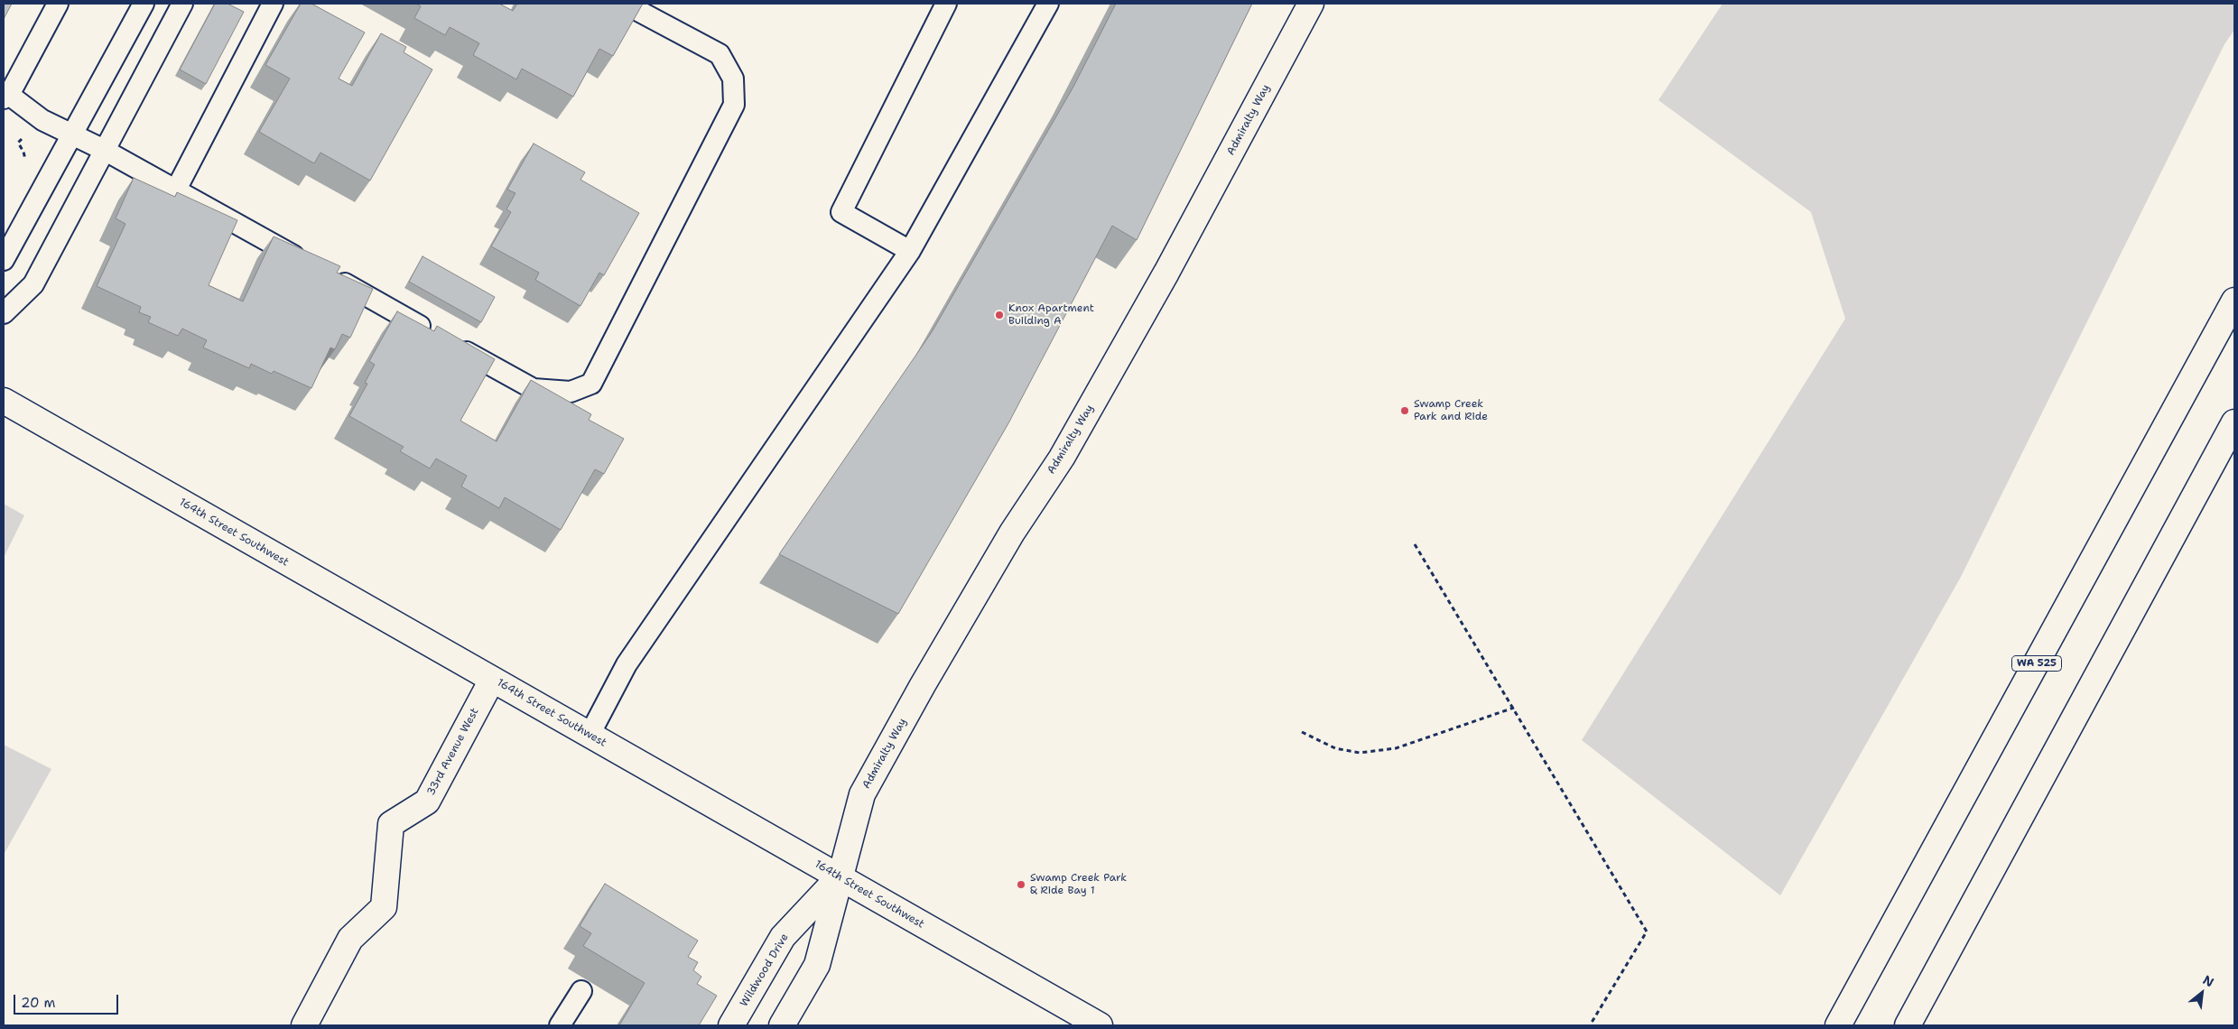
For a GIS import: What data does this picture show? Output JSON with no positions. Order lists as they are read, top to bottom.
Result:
{
  "streets": {
    "main road": [
      "Admiralty Way",
      "164th Street Southwest",
      "WA 525",
      "33rd Avenue West",
      "Wildwood Drive"
    ]
  },
  "crossings": [
    ["Admiralty Way", "164th Street Southwest"],
    ["Admiralty Way", "Wildwood Drive"],
    ["164th Street Southwest", "33rd Avenue West"],
    ["164th Street Southwest", "Wildwood Drive"]
  ],
  "places": ["Knox Apartment Building A", "Swamp Creek Park and Ride", "Swamp Creek Park & Ride Bay 1"],
  "scale_bar": "20 m",
  "north": "top right"
}
